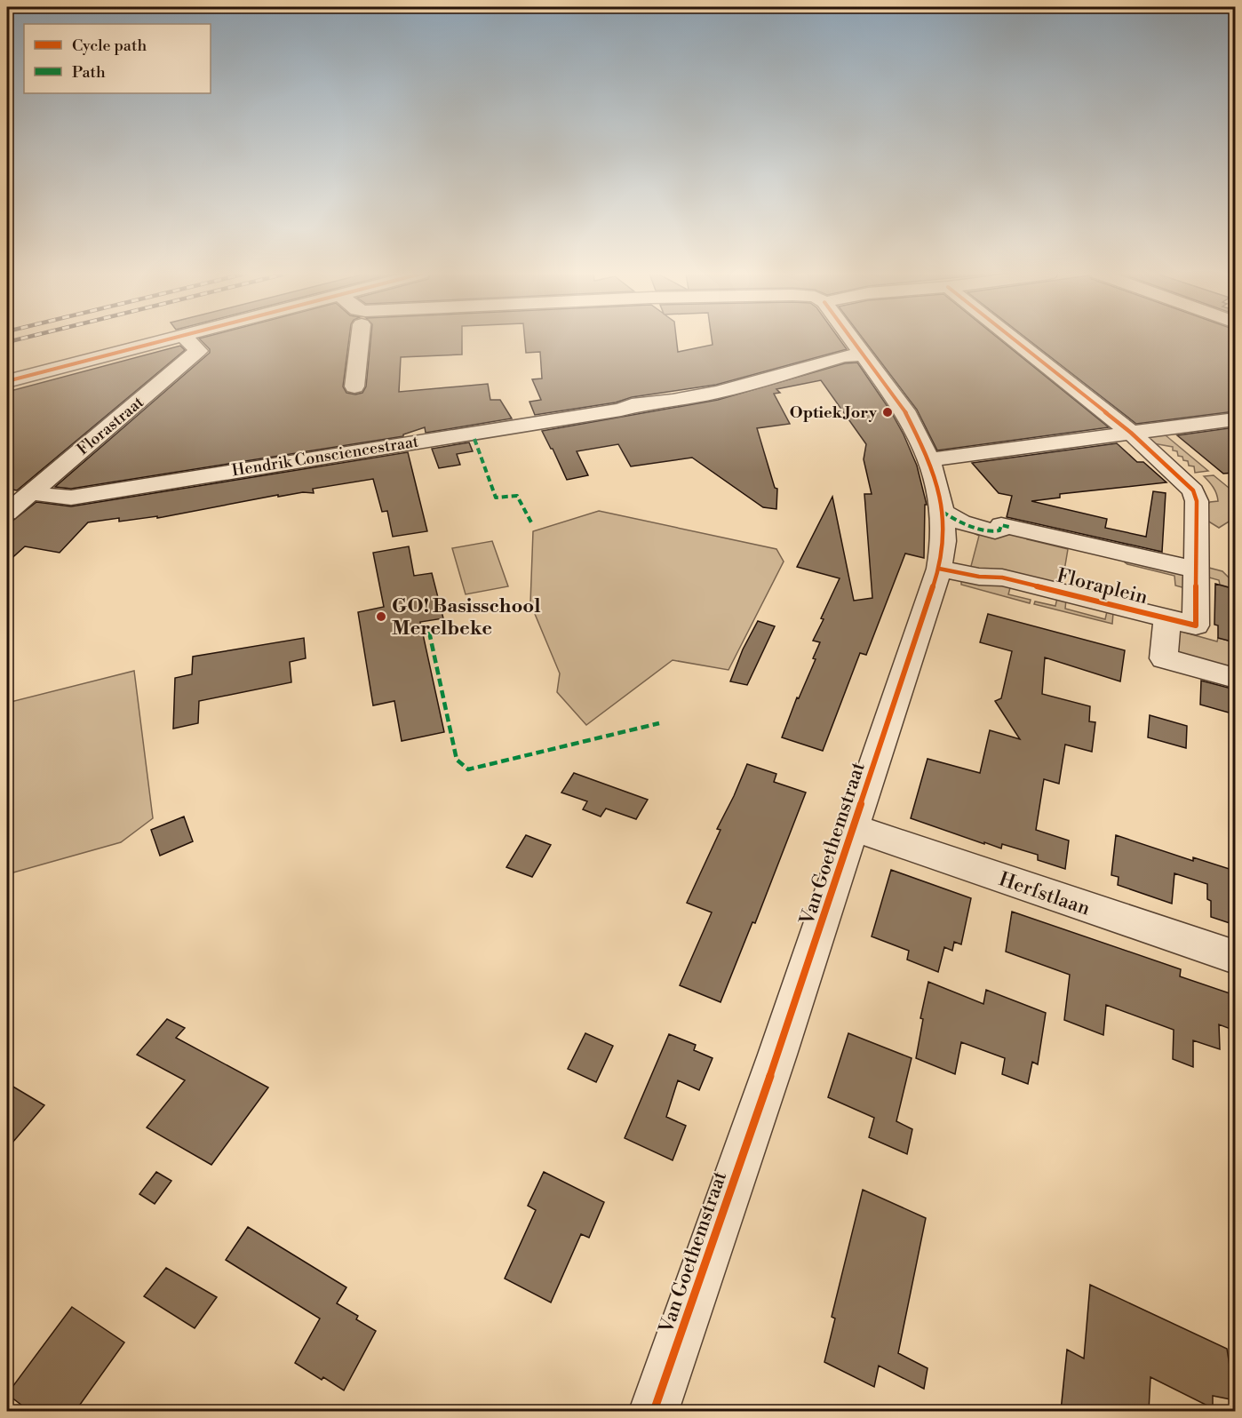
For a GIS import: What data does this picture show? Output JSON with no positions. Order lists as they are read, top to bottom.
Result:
{
  "streets": {
    "street": [
      "Florastraat",
      "Hendrik Consciencestraat",
      "Floraplein",
      "Van Goethemstraat",
      "Herfstlaan"
    ]
  },
  "crossings": [
    ["Florastraat", "Hendrik Consciencestraat"],
    ["Hendrik Consciencestraat", "Van Goethemstraat"],
    ["Floraplein", "Van Goethemstraat"],
    ["Van Goethemstraat", "Herfstlaan"]
  ],
  "places": ["Optiek Jory", "GO! Basisschool Merelbeke"],
  "legend": ["Cycle path", "Path"]
}
